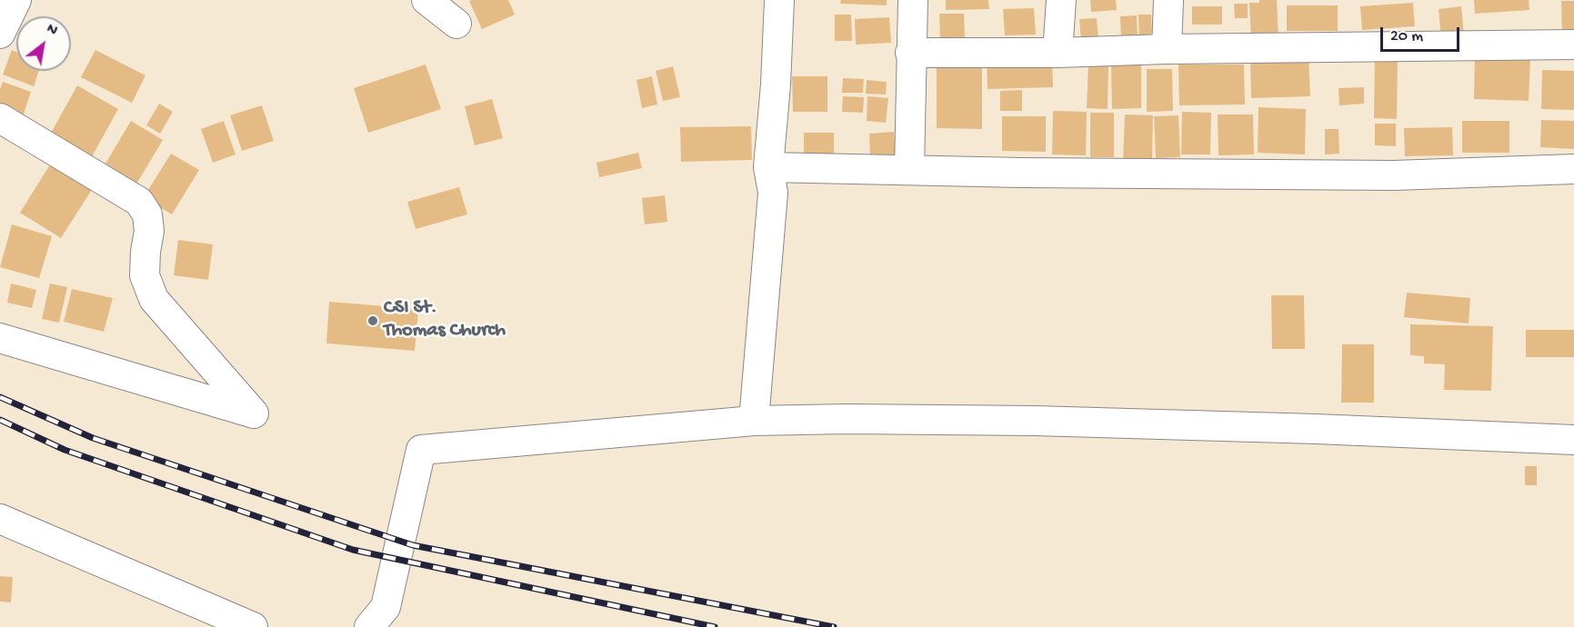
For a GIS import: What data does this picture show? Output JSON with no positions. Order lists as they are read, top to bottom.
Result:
{
  "places": ["CSI St. Thomas Church"],
  "scale_bar": "20 m",
  "north": "top right"
}
